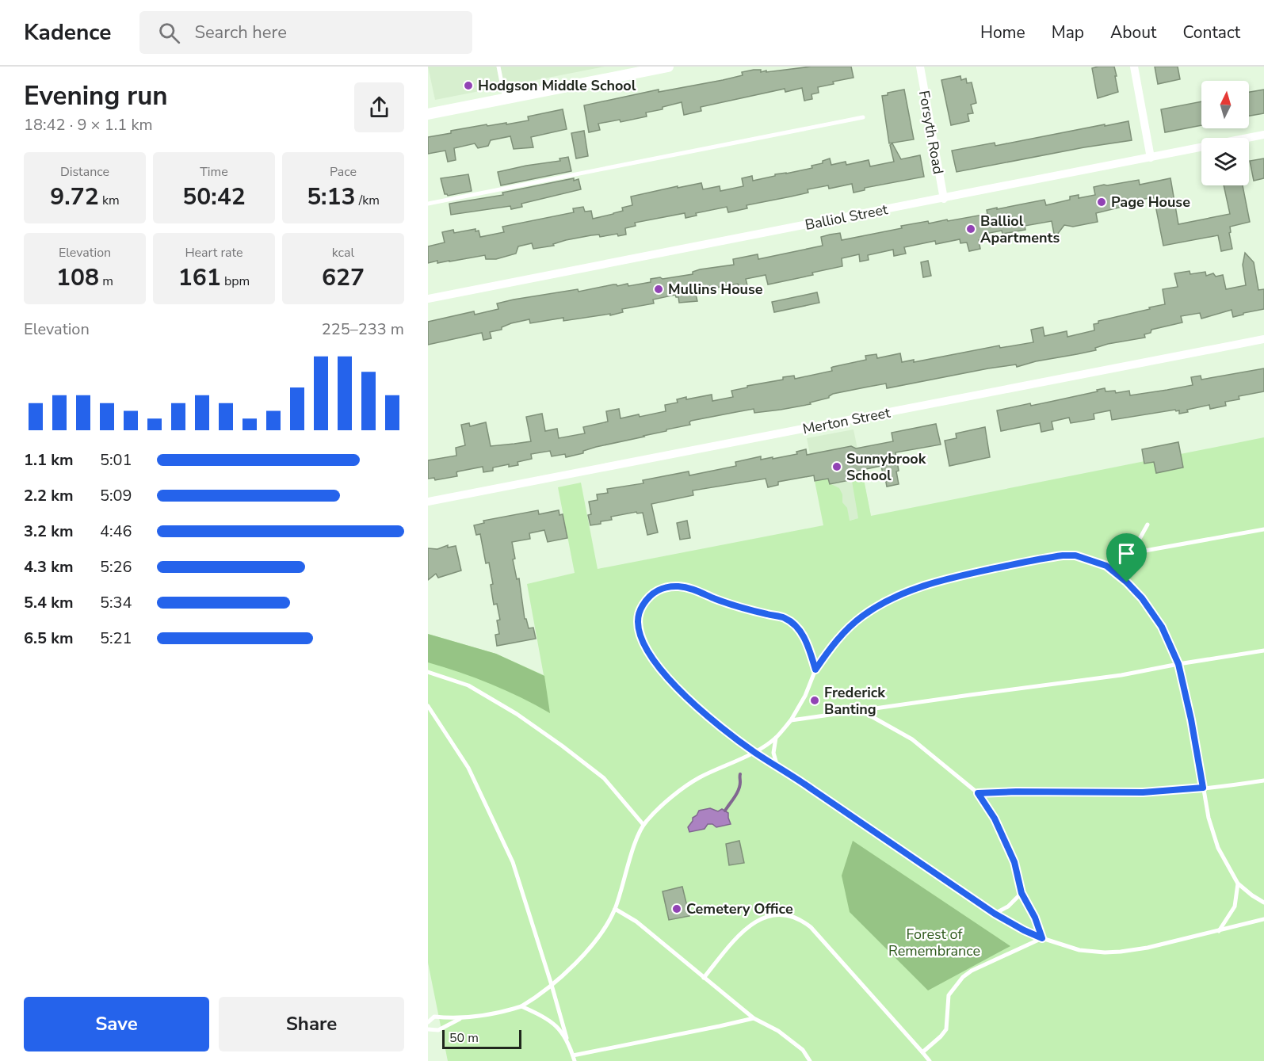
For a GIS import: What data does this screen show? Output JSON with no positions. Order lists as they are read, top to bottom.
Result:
{
  "streets": {
    "street": ["Forsyth Road", "Balliol Street", "Merton Street"]
  },
  "crossings": [
    ["Forsyth Road", "Balliol Street"]
  ],
  "parks": ["Forest of Remembrance"],
  "places": [
    "Hodgson Middle School",
    "Page House",
    "Balliol Apartments",
    "Mullins House",
    "Sunnybrook School",
    "Frederick Banting",
    "Cemetery Office"
  ],
  "scale_bar": "50 m",
  "north": "top",
  "page": {
    "header": "Kadence",
    "search": "Search here",
    "nav": [
      "Home",
      "Map",
      "About",
      "Contact"
    ],
    "heading": ["Evening run", "18:42 · 9 × 1.1 km"],
    "stats": [
      ["Distance", "9.72 km"],
      ["Time", "50:42"],
      ["Pace", "5:13 /km"],
      ["Elevation", "108 m"],
      ["Heart rate", "161 bpm"],
      ["kcal", "627"]
    ],
    "chart": ["Elevation", "225–233 m"],
    "list": [
      {
        "name": "1.1 km",
        "note": "5:01"
      },
      {
        "name": "2.2 km",
        "note": "5:09"
      },
      {
        "name": "3.2 km",
        "note": "4:46"
      },
      {
        "name": "4.3 km",
        "note": "5:26"
      },
      {
        "name": "5.4 km",
        "note": "5:34"
      },
      {
        "name": "6.5 km",
        "note": "5:21"
      }
    ],
    "buttons": ["Save", "Share"],
    "scale": "50 m"
  }
}
